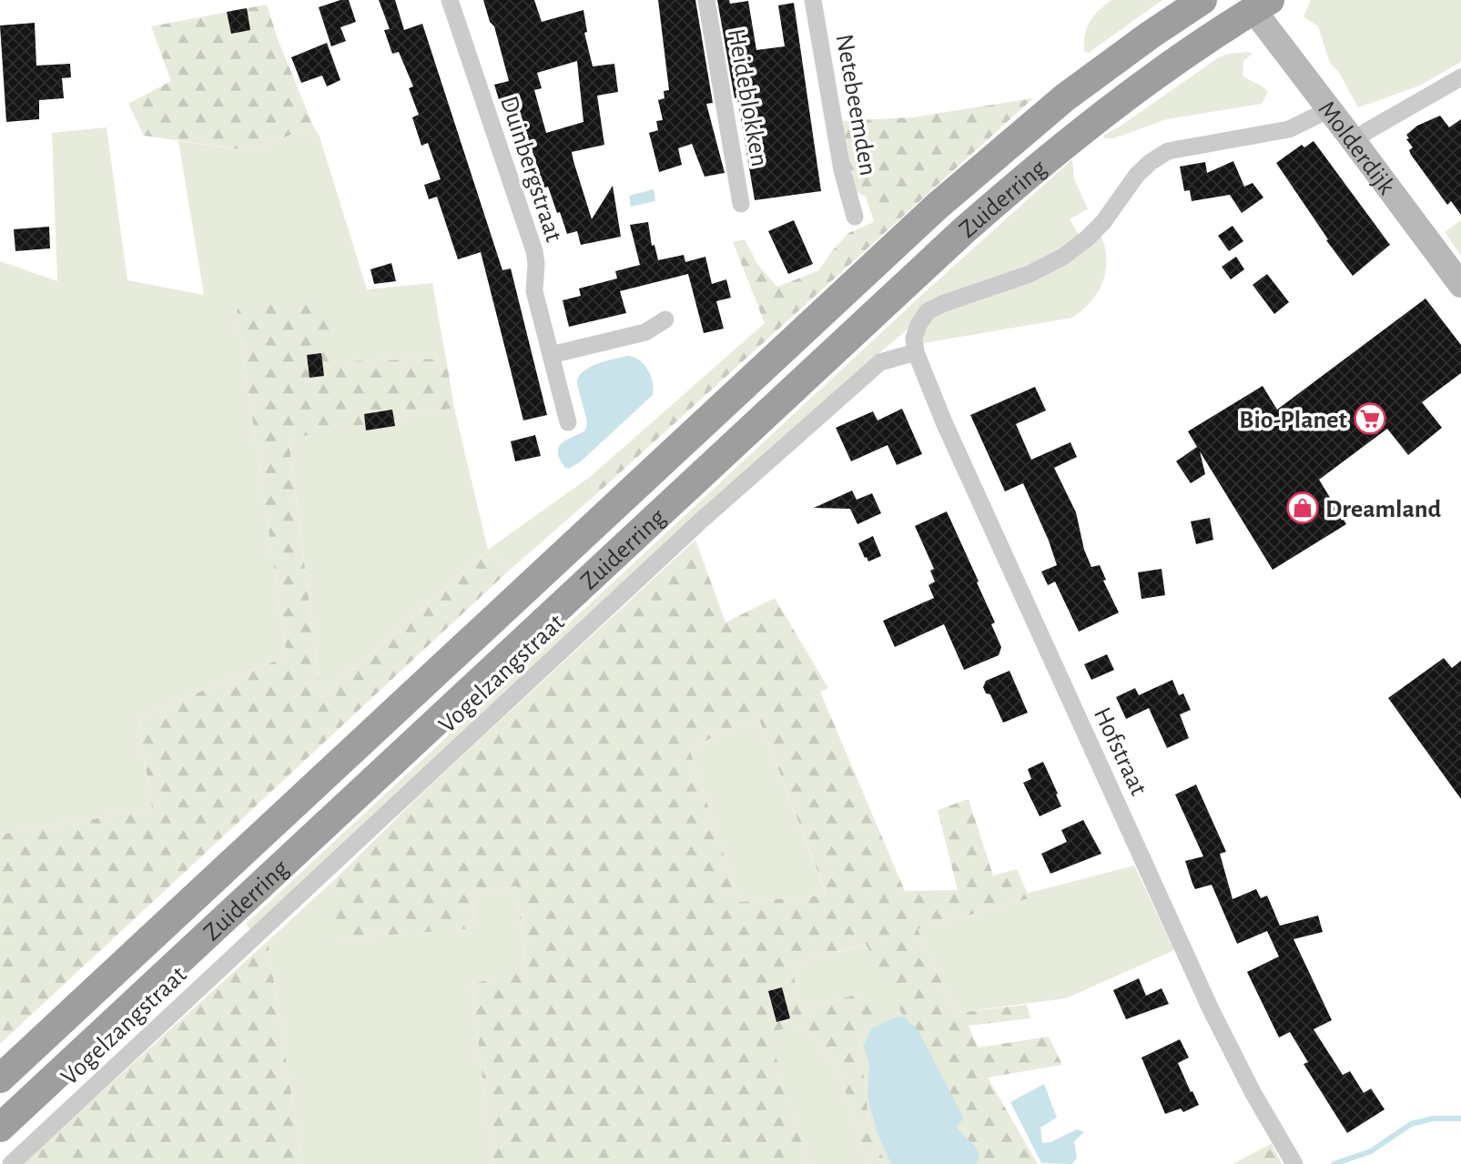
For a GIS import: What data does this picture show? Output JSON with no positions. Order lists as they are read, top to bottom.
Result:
{
  "streets": {
    "highway": ["Zuiderring"],
    "main road": ["Molderdijk"],
    "street": [
      "Heideblokken",
      "Netebeemden",
      "Duinbergstraat",
      "Vogelzangstraat",
      "Hofstraat"
    ]
  },
  "crossings": [
    ["Molderdijk", "Zuiderring"],
    ["Vogelzangstraat", "Hofstraat"]
  ],
  "places": {
    "supermarket": ["Bio-Planet"],
    "shop": ["Dreamland"]
  }
}
